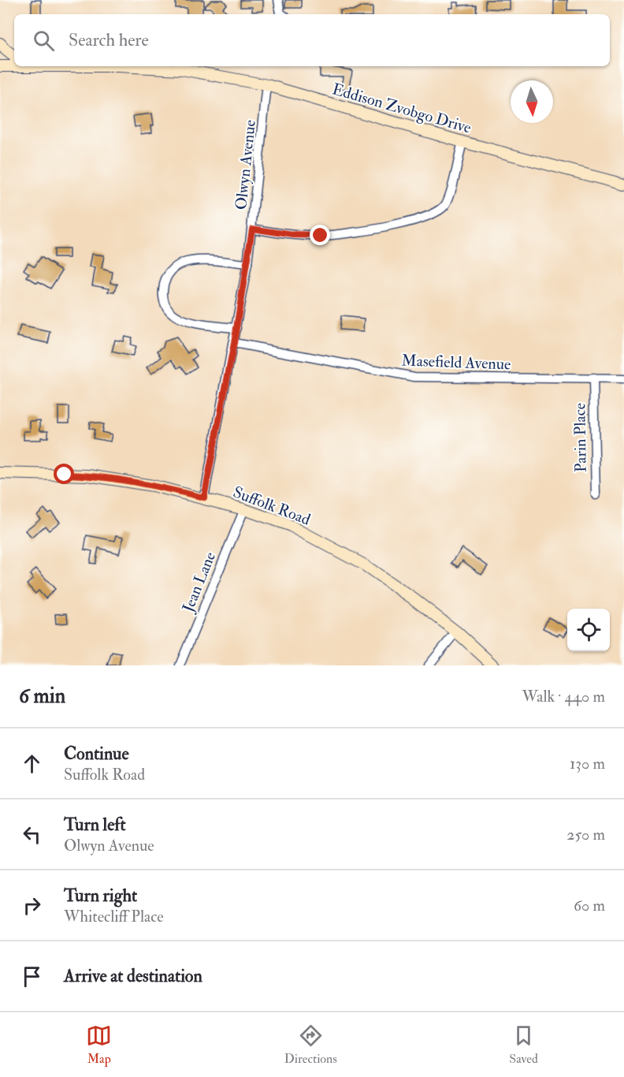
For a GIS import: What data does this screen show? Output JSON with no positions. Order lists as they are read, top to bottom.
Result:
{
  "streets": {
    "street": [
      "Eddison Zvobgo Drive",
      "Olwyn Avenue",
      "Masefield Avenue",
      "Parin Place",
      "Suffolk Road",
      "Jean Lane"
    ]
  },
  "crossings": [
    ["Eddison Zvobgo Drive", "Olwyn Avenue"],
    ["Olwyn Avenue", "Masefield Avenue"],
    ["Olwyn Avenue", "Suffolk Road"],
    ["Masefield Avenue", "Parin Place"],
    ["Suffolk Road", "Jean Lane"]
  ],
  "north": "bottom",
  "page": {
    "search": "Search here",
    "heading": ["6 min", "Walk · 440 m"],
    "list": [
      ["Continue", "Suffolk Road", "130 m"],
      ["Turn left", "Olwyn Avenue", "250 m"],
      ["Turn right", "Whitecliff Place", "60 m"],
      "Arrive at destination"
    ],
    "nav": ["Map", "Directions", "Saved"]
  }
}
